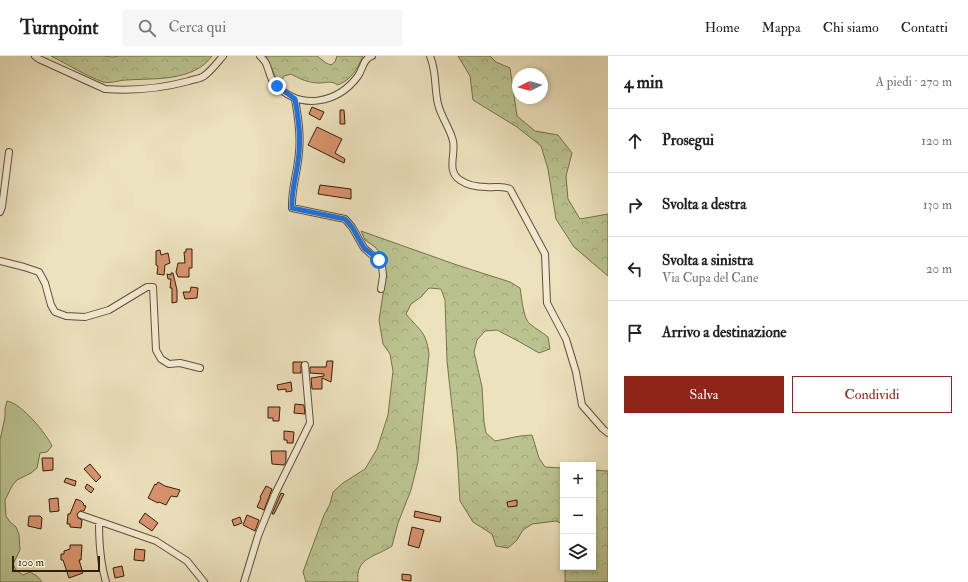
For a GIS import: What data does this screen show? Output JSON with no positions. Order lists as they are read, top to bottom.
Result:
{
  "scale_bar": "100 m",
  "north": "left",
  "page": {
    "header": "Turnpoint",
    "search": "Cerca qui",
    "nav": [
      "Home",
      "Mappa",
      "Chi siamo",
      "Contatti"
    ],
    "heading": ["4 min", "A piedi · 270 m"],
    "list": [
      ["Prosegui", "120 m"],
      ["Svolta a destra", "130 m"],
      ["Svolta a sinistra", "Via Cupa del Cane", "20 m"],
      "Arrivo a destinazione"
    ],
    "buttons": ["Salva", "Condividi"],
    "map_buttons": ["+", "−"],
    "scale": "100 m"
  }
}
